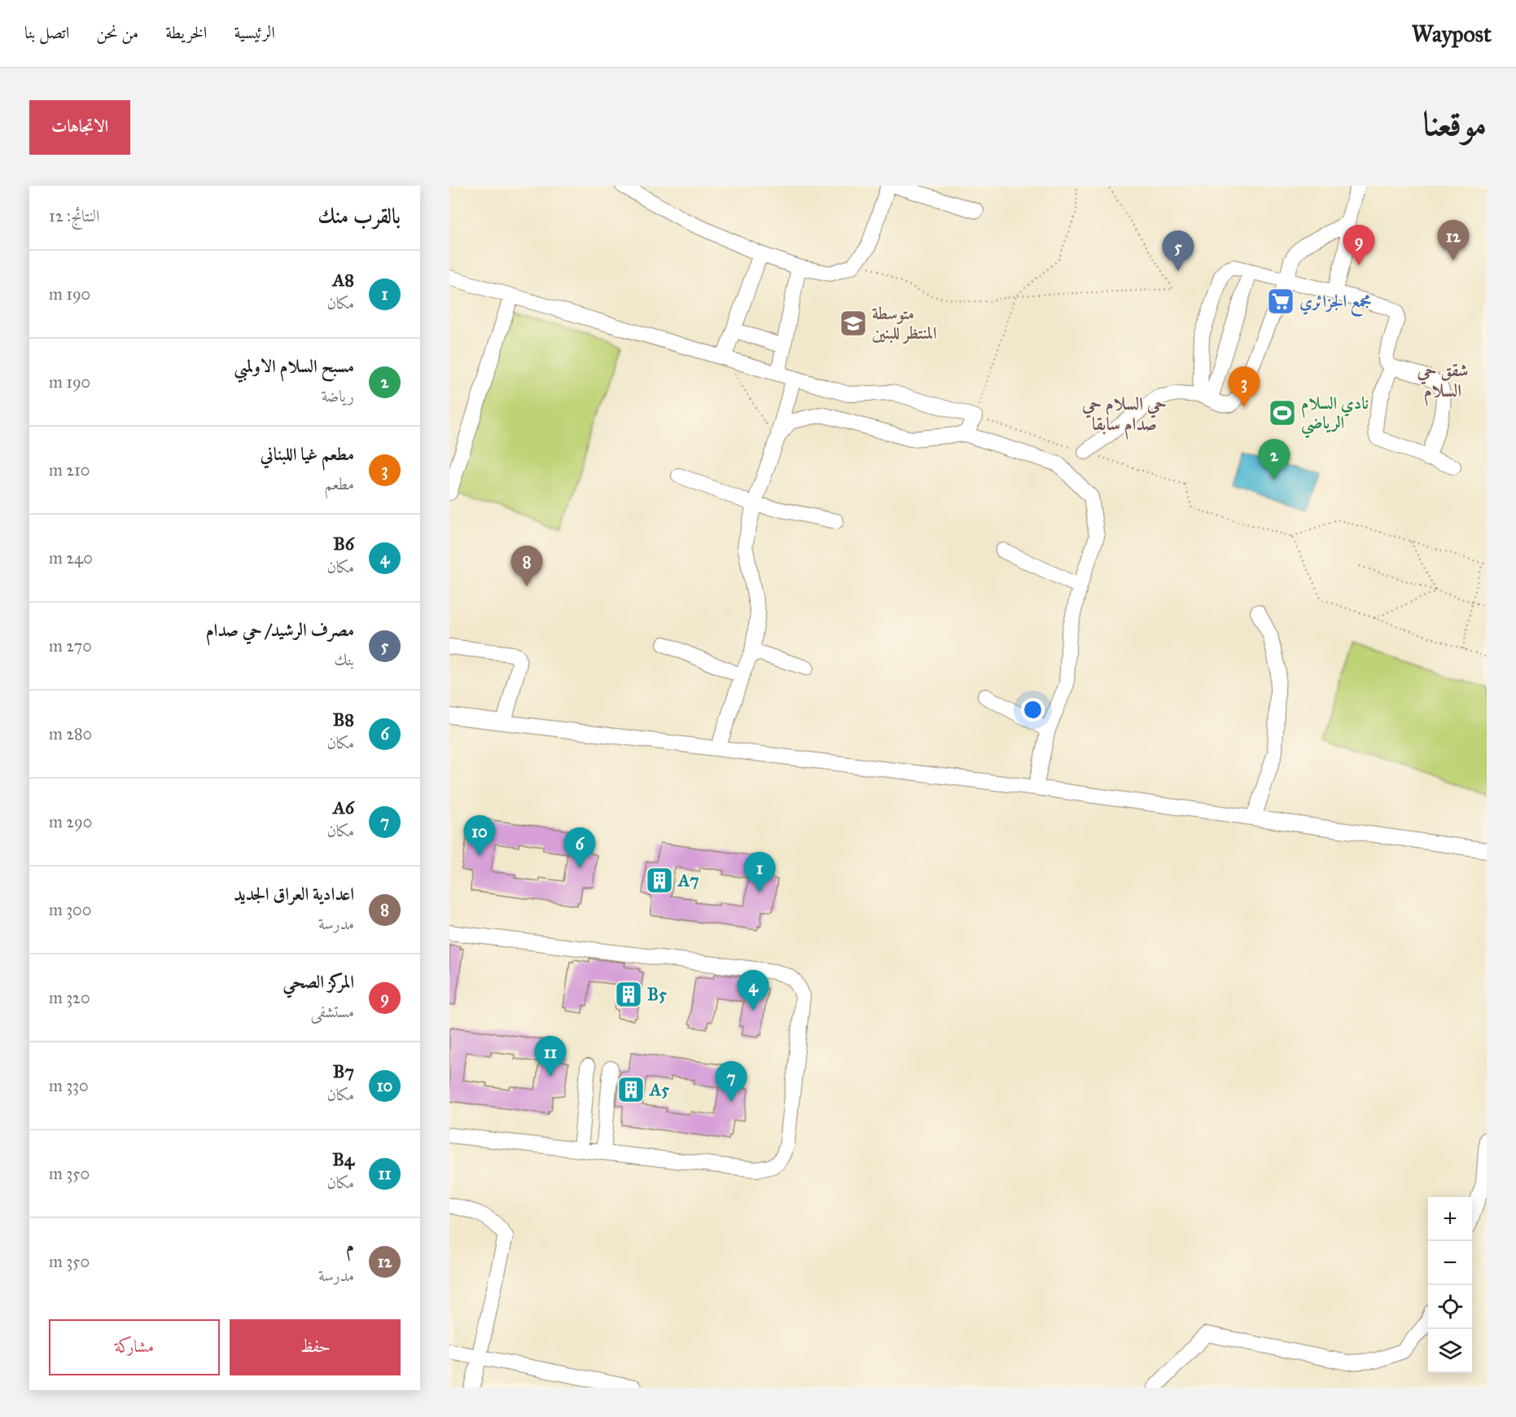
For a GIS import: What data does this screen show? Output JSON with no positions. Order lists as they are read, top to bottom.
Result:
{
  "districts": ["شقق حي السلام", "حي السلام حي صدام سابقا"],
  "places": {
    "supermarket": ["مجمع الجزائري"],
    "school or university": ["متوسطة المنتظر للبنين"],
    "sports": ["نادي السلام الرياضي"],
    "building": ["A7", "B5", "A5"]
  },
  "page": {
    "header": "Waypost",
    "nav": [
      "الرئيسية",
      "الخريطة",
      "من نحن",
      "اتصل بنا"
    ],
    "title": "موقعنا",
    "buttons": [
      "الاتجاهات",
      ["حفظ", "مشاركة"]
    ],
    "heading": ["بالقرب منك", "النتائج: 12"],
    "pins": [
      "12",
      "9",
      "5",
      "3",
      "2",
      "8",
      "10",
      "6",
      "1",
      "4",
      "11",
      "7"
    ],
    "list": [
      {
        "mark": "1",
        "name": "A8",
        "note": "مكان",
        "value": "190 m"
      },
      {
        "mark": "2",
        "name": "مسبح السلام الاولمبي",
        "note": "رياضة",
        "value": "190 m"
      },
      {
        "mark": "3",
        "name": "مطعم غيا اللبناني",
        "note": "مطعم",
        "value": "210 m"
      },
      {
        "mark": "4",
        "name": "B6",
        "note": "مكان",
        "value": "240 m"
      },
      {
        "mark": "5",
        "name": "مصرف الرشيد/ حي صدام",
        "note": "بنك",
        "value": "270 m"
      },
      {
        "mark": "6",
        "name": "B8",
        "note": "مكان",
        "value": "280 m"
      },
      {
        "mark": "7",
        "name": "A6",
        "note": "مكان",
        "value": "290 m"
      },
      {
        "mark": "8",
        "name": "اعدادية العراق الجديد",
        "note": "مدرسة",
        "value": "300 m"
      },
      {
        "mark": "9",
        "name": "المركز الصحي",
        "note": "مستشفى",
        "value": "320 m"
      },
      {
        "mark": "10",
        "name": "B7",
        "note": "مكان",
        "value": "330 m"
      },
      {
        "mark": "11",
        "name": "B4",
        "note": "مكان",
        "value": "350 m"
      },
      {
        "mark": "12",
        "name": "م",
        "note": "مدرسة",
        "value": "350 m"
      }
    ],
    "map_buttons": ["+", "−"]
  }
}
